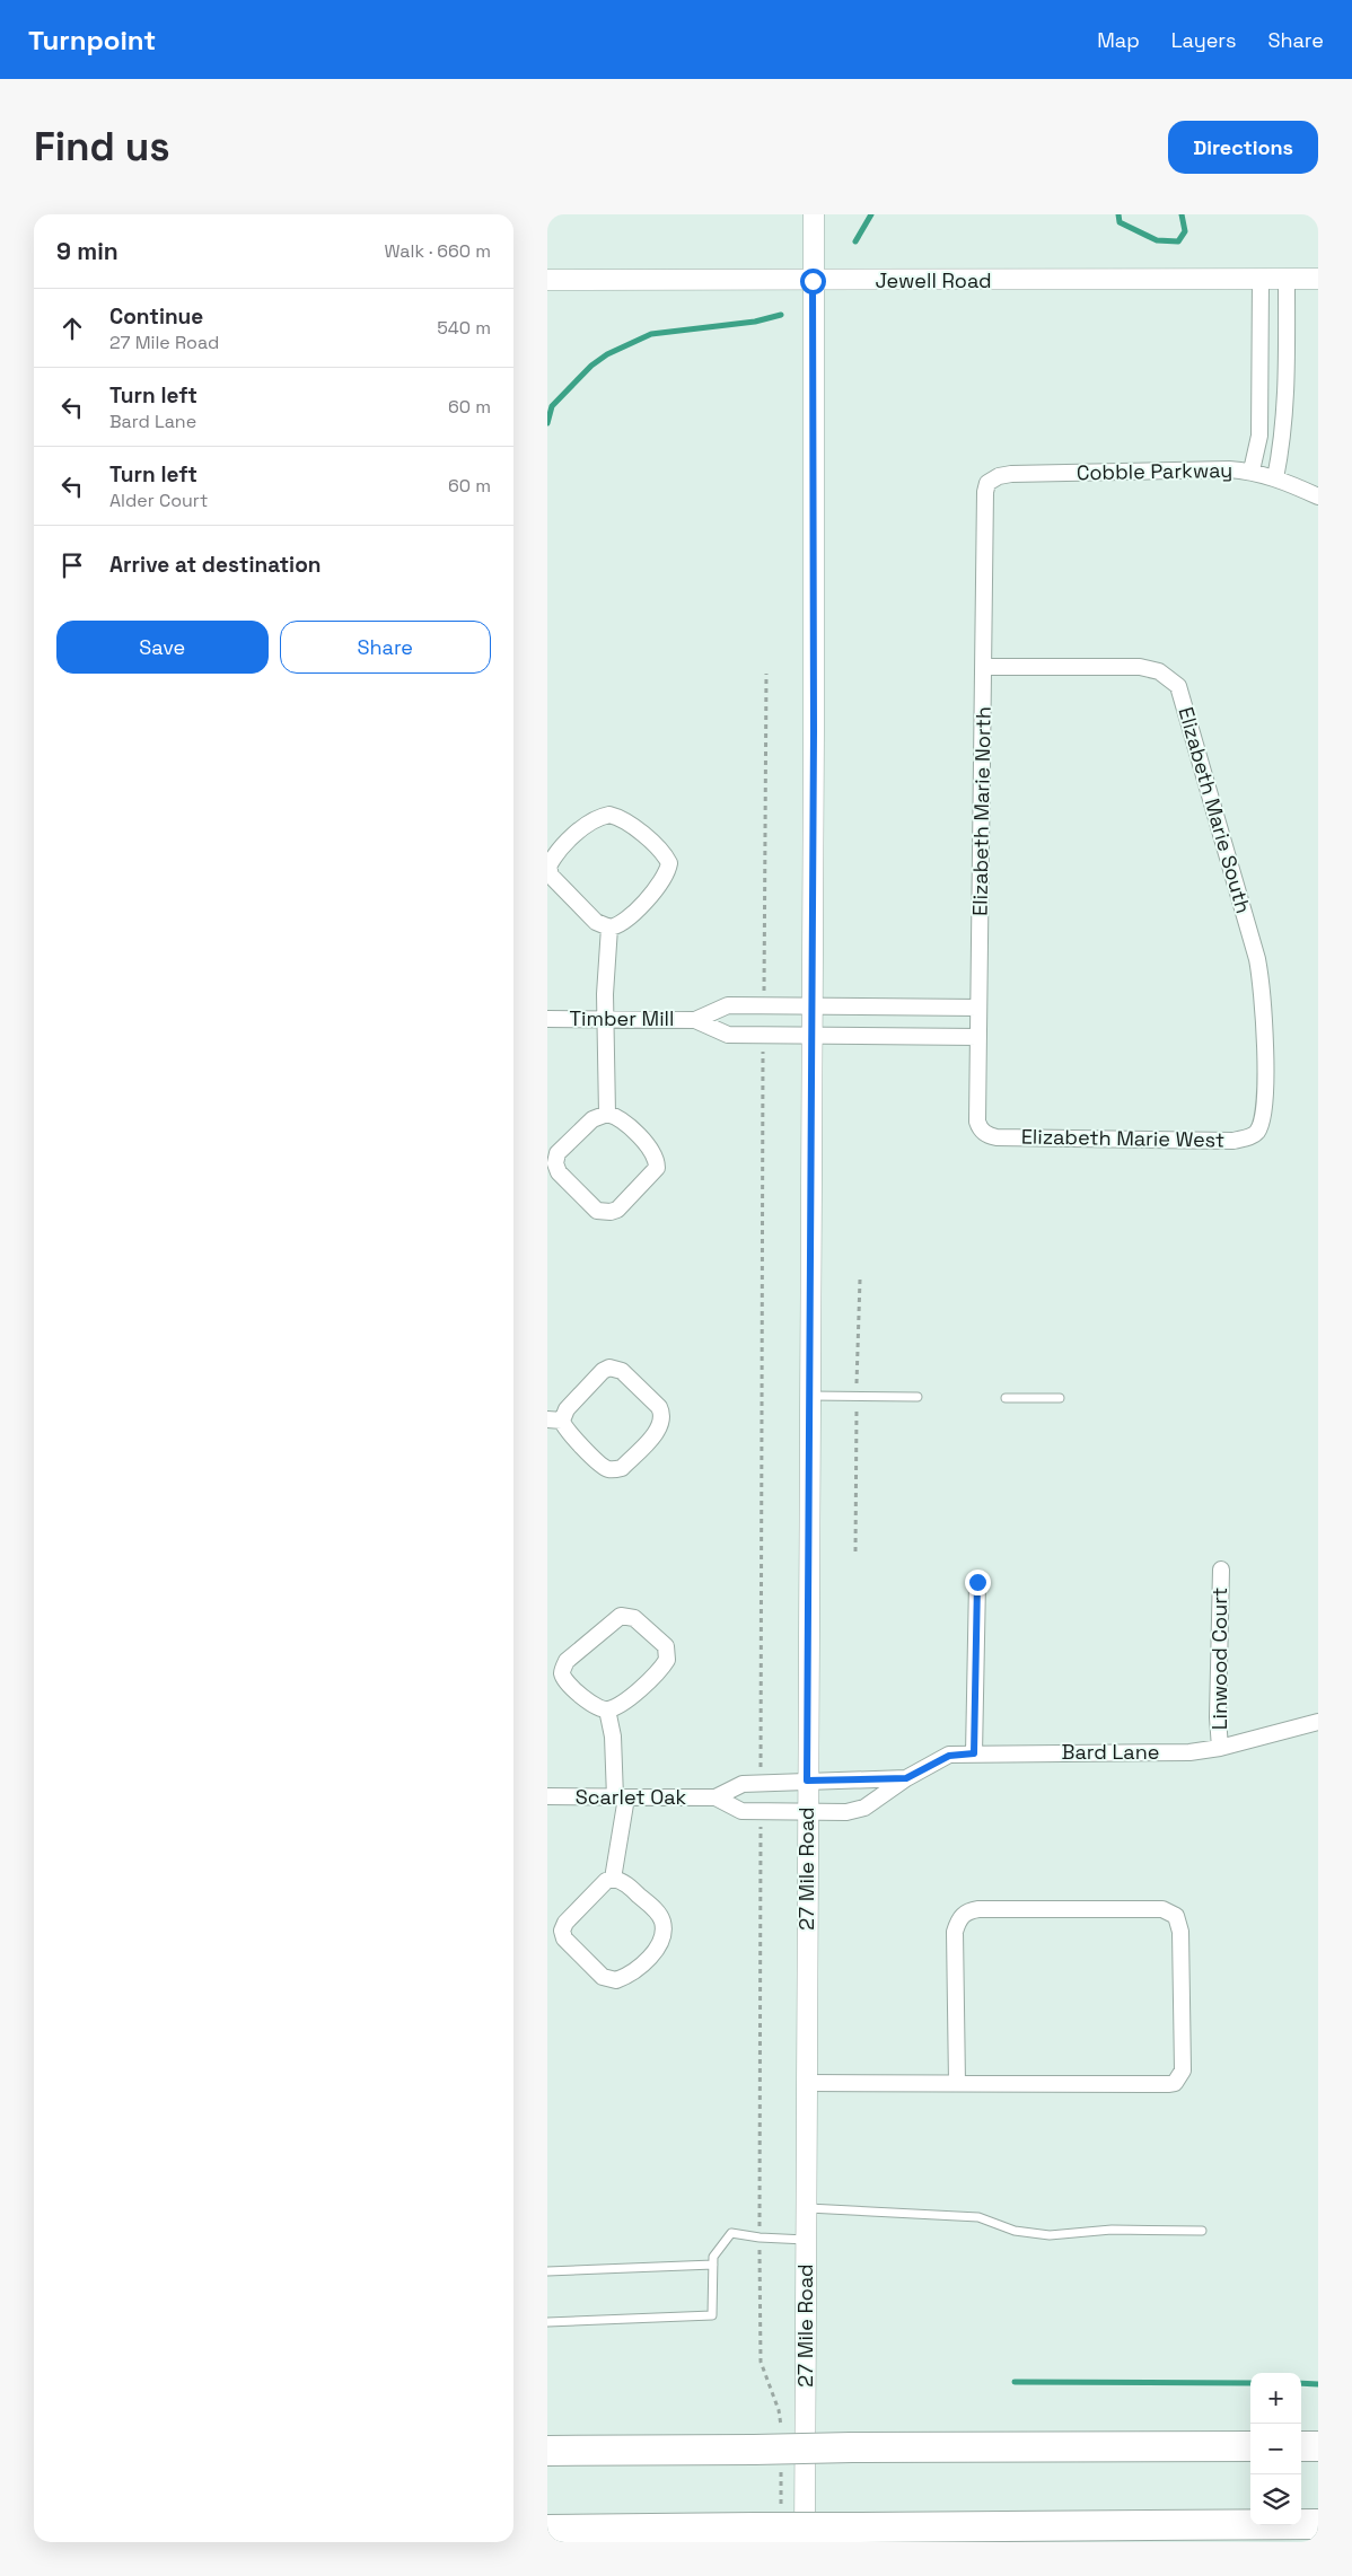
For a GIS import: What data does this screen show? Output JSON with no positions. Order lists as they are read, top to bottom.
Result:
{
  "streets": {
    "street": [
      "Jewell Road",
      "Cobble Parkway",
      "Elizabeth Marie South",
      "Elizabeth Marie North",
      "Timber Mill",
      "Elizabeth Marie West",
      "Linwood Court",
      "Bard Lane",
      "Scarlet Oak",
      "27 Mile Road"
    ]
  },
  "crossings": [
    ["Jewell Road", "27 Mile Road"],
    ["Cobble Parkway", "Elizabeth Marie North"],
    ["Elizabeth Marie South", "Elizabeth Marie North"],
    ["Elizabeth Marie South", "Elizabeth Marie West"],
    ["Elizabeth Marie North", "Timber Mill"],
    ["Elizabeth Marie North", "Elizabeth Marie West"],
    ["Timber Mill", "27 Mile Road"],
    ["Linwood Court", "Bard Lane"],
    ["Bard Lane", "Scarlet Oak"],
    ["Bard Lane", "27 Mile Road"],
    ["Scarlet Oak", "27 Mile Road"]
  ],
  "page": {
    "header": "Turnpoint",
    "nav": ["Map", "Layers", "Share"],
    "buttons": [
      "Directions",
      ["Save", "Share"]
    ],
    "title": "Find us",
    "heading": ["9 min", "Walk · 660 m"],
    "list": [
      ["Continue", "27 Mile Road", "540 m"],
      ["Turn left", "Bard Lane", "60 m"],
      ["Turn left", "Alder Court", "60 m"],
      "Arrive at destination"
    ],
    "map_buttons": ["+", "−"]
  }
}
